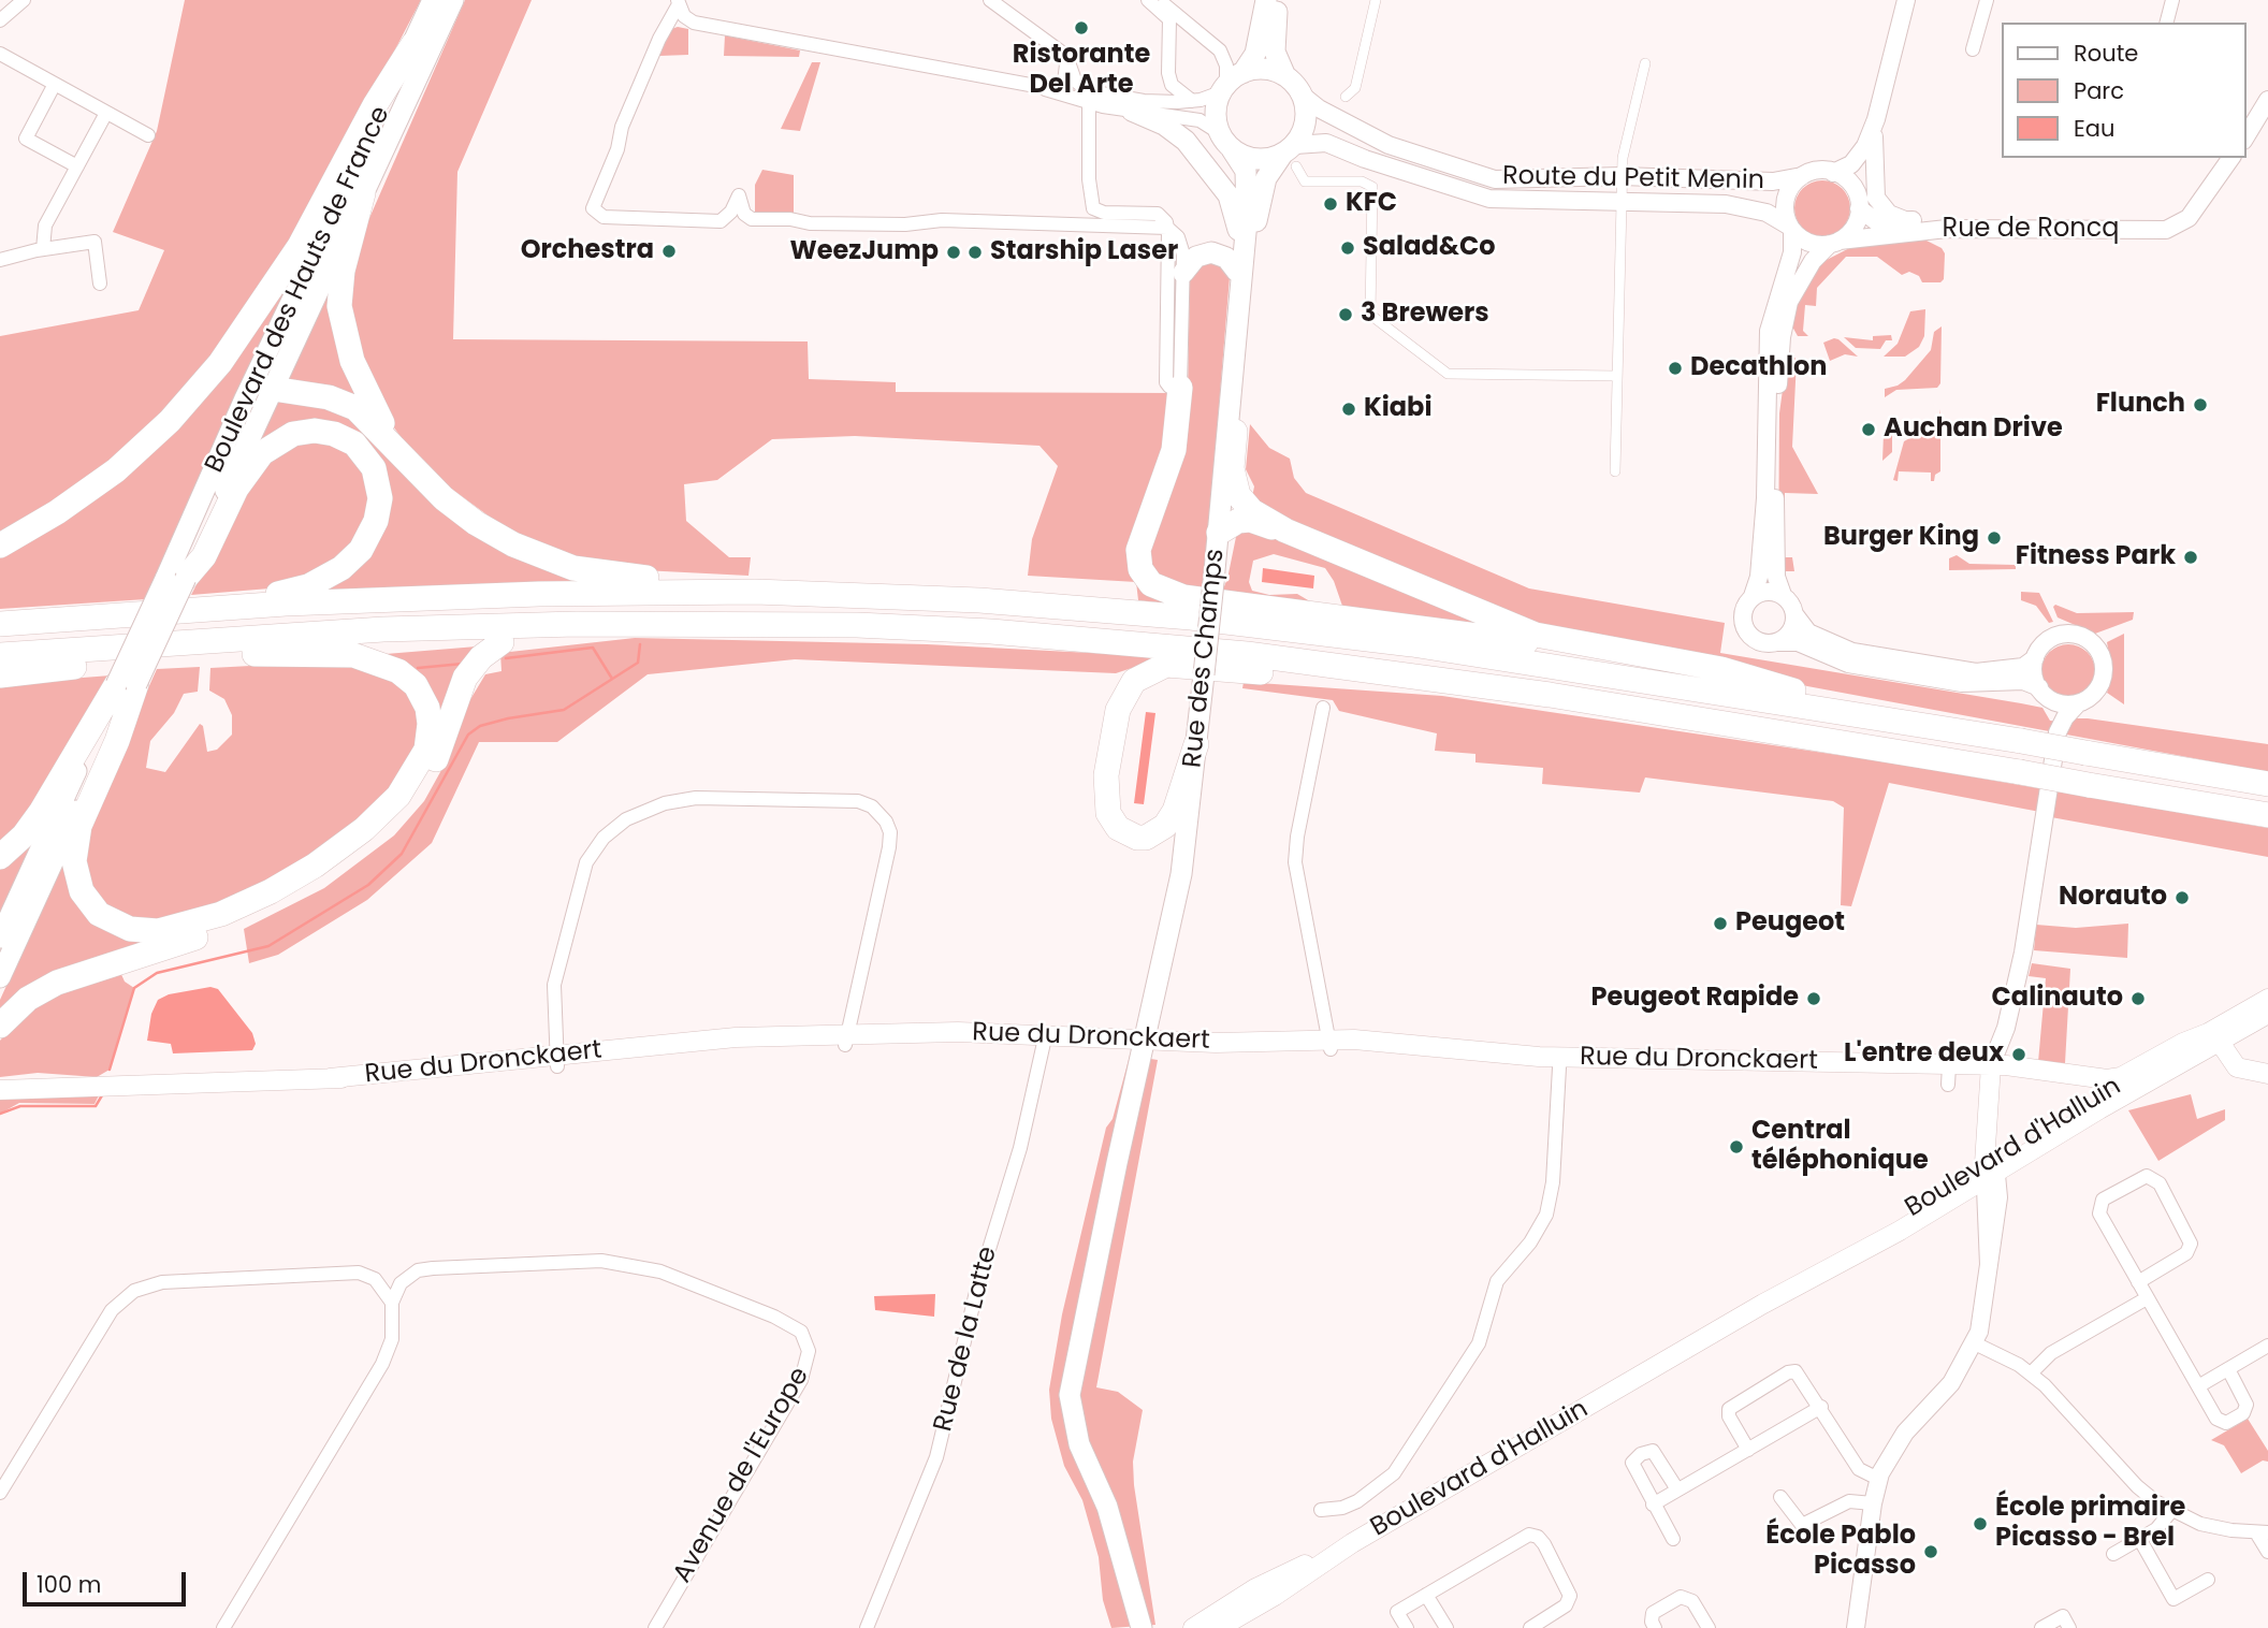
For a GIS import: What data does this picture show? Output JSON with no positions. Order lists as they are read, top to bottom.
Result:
{
  "streets": {
    "main road": [
      "Boulevard des Hauts de France",
      "Rue des Champs",
      "Rue du Dronckaert",
      "Boulevard d'Halluin"
    ],
    "street": [
      "Route du Petit Menin",
      "Rue de Roncq",
      "Rue de la Latte",
      "Avenue de l'Europe"
    ]
  },
  "crossings": [
    ["Route du Petit Menin", "Rue de Roncq"],
    ["Route du Petit Menin", "Rue des Champs"],
    ["Rue des Champs", "Rue du Dronckaert"],
    ["Rue du Dronckaert", "Boulevard d'Halluin"],
    ["Rue du Dronckaert", "Rue de la Latte"]
  ],
  "places": [
    "Ristorante Del Arte",
    "KFC",
    "Salad&Co",
    "Orchestra",
    "WeezJump",
    "Starship Laser",
    "3 Brewers",
    "Decathlon",
    "Flunch",
    "Kiabi",
    "Auchan Drive",
    "Burger King",
    "Fitness Park",
    "Norauto",
    "Peugeot",
    "Peugeot Rapide",
    "Calinauto",
    "L'entre deux",
    "Central téléphonique",
    "École primaire Picasso - Brel",
    "École Pablo Picasso"
  ],
  "legend": ["Route", "Parc", "Eau"],
  "scale_bar": "100 m"
}
